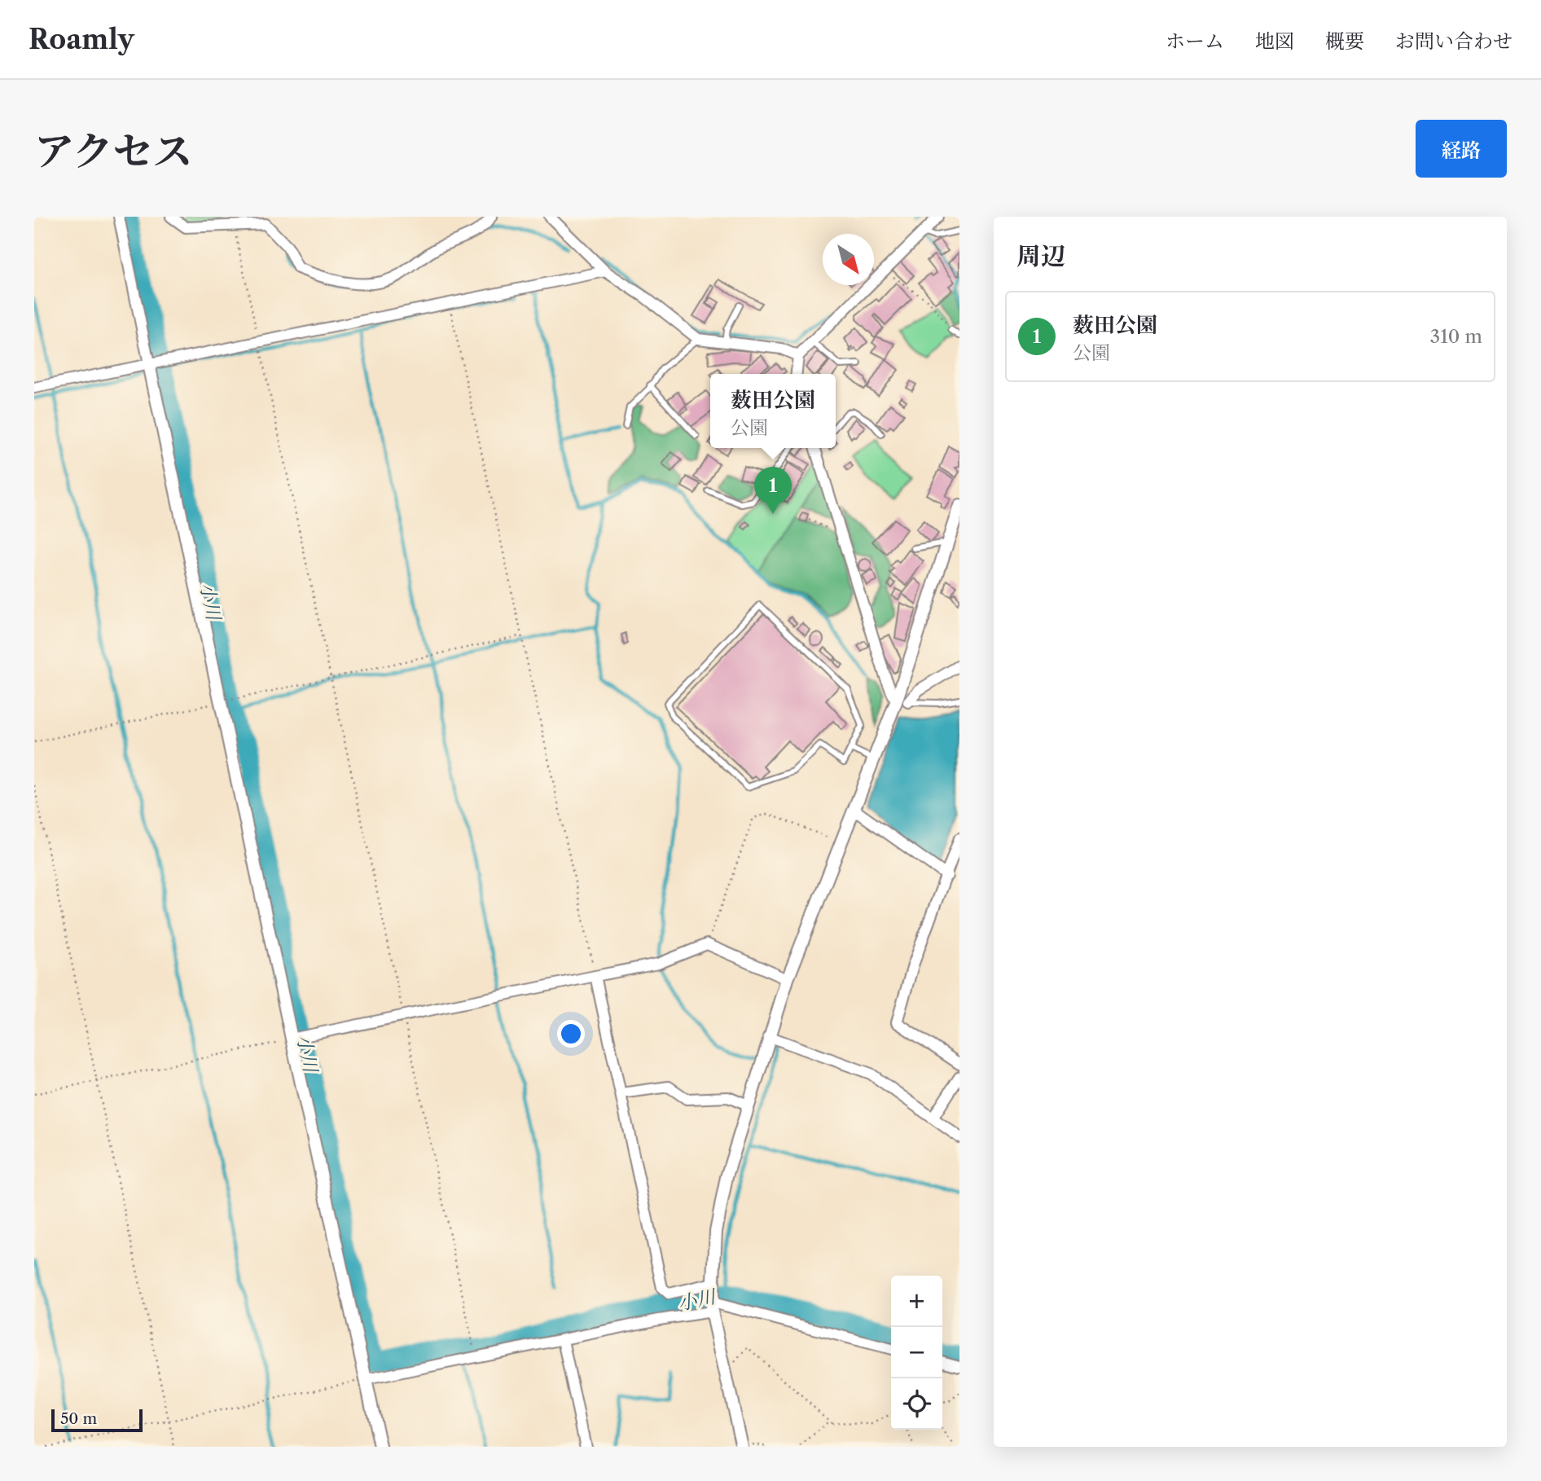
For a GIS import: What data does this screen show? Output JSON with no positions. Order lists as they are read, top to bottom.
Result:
{
  "water": ["小川"],
  "scale_bar": "50 m",
  "north": "bottom right",
  "page": {
    "header": "Roamly",
    "nav": [
      "ホーム",
      "地図",
      "概要",
      "お問い合わせ"
    ],
    "title": "アクセス",
    "buttons": "経路",
    "heading": "周辺",
    "list": [
      {
        "mark": "1",
        "name": "薮田公園",
        "note": "公園",
        "value": "310 m"
      }
    ],
    "popup": ["薮田公園", "公園"],
    "pins": "1",
    "map_buttons": ["+", "−"],
    "scale": "50 m"
  }
}
